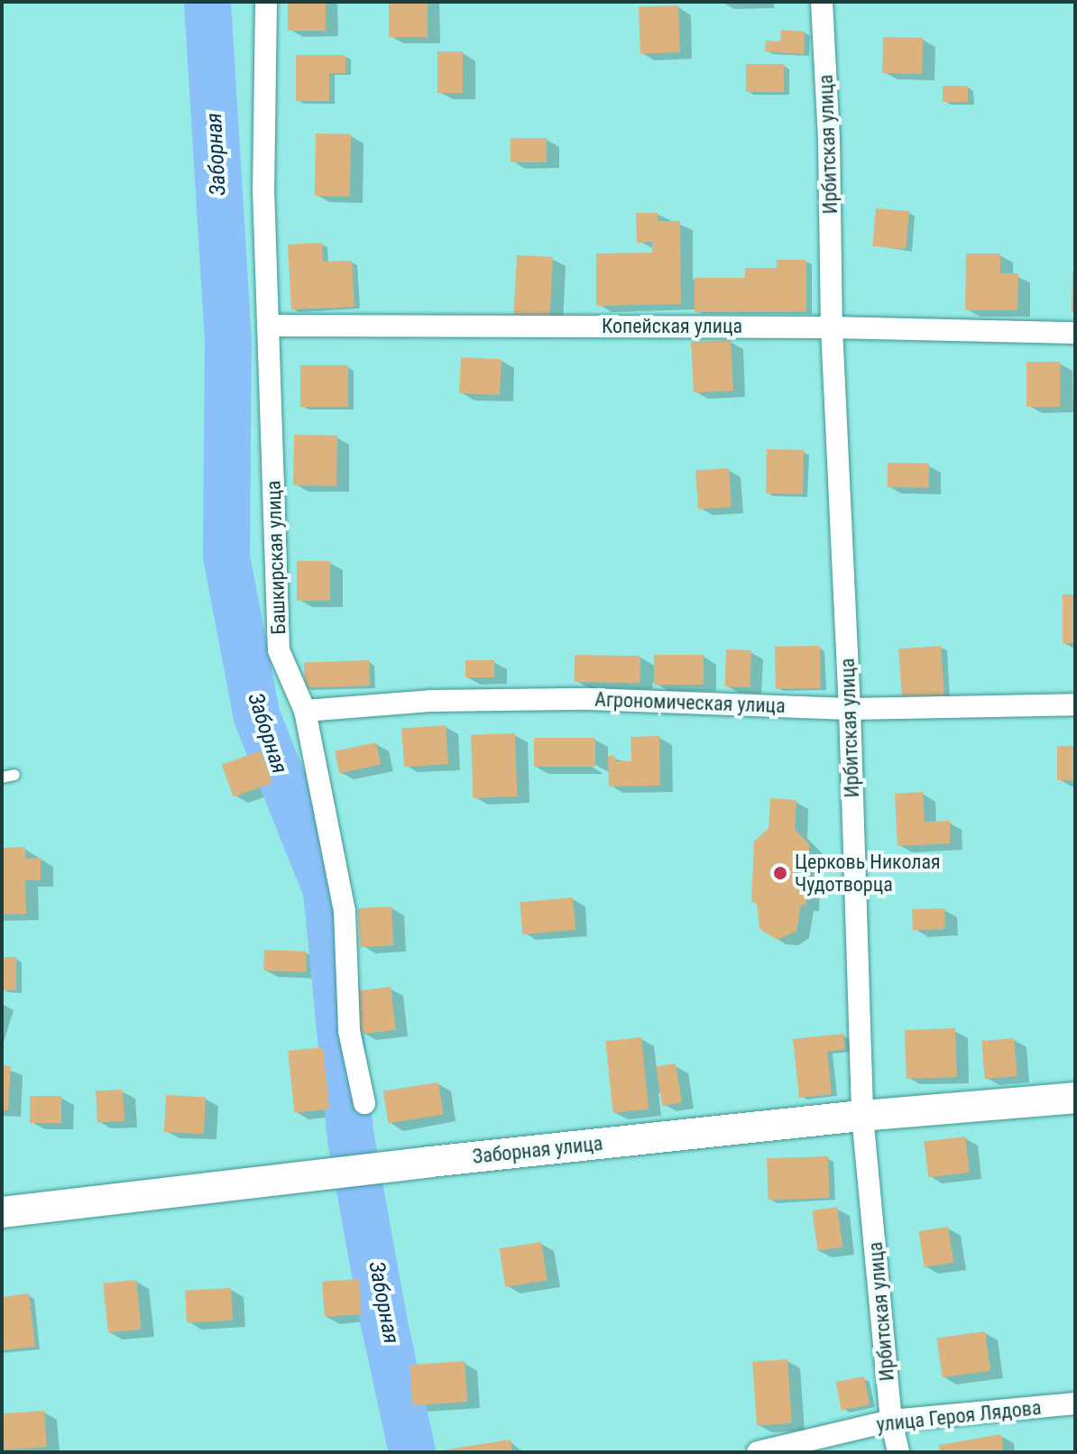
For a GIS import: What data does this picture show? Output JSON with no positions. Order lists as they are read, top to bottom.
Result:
{
  "streets": {
    "street": [
      "Ирбитская улица",
      "Копейская улица",
      "Башкирская улица",
      "Агрономическая улица",
      "Заборная улица",
      "улица Героя Лядова"
    ]
  },
  "crossings": [
    ["Ирбитская улица", "Копейская улица"],
    ["Ирбитская улица", "Агрономическая улица"],
    ["Ирбитская улица", "Заборная улица"],
    ["Ирбитская улица", "улица Героя Лядова"],
    ["Копейская улица", "Башкирская улица"],
    ["Башкирская улица", "Агрономическая улица"]
  ],
  "water": ["Заборная"],
  "places": ["Церковь Николая Чудотворца"]
}
